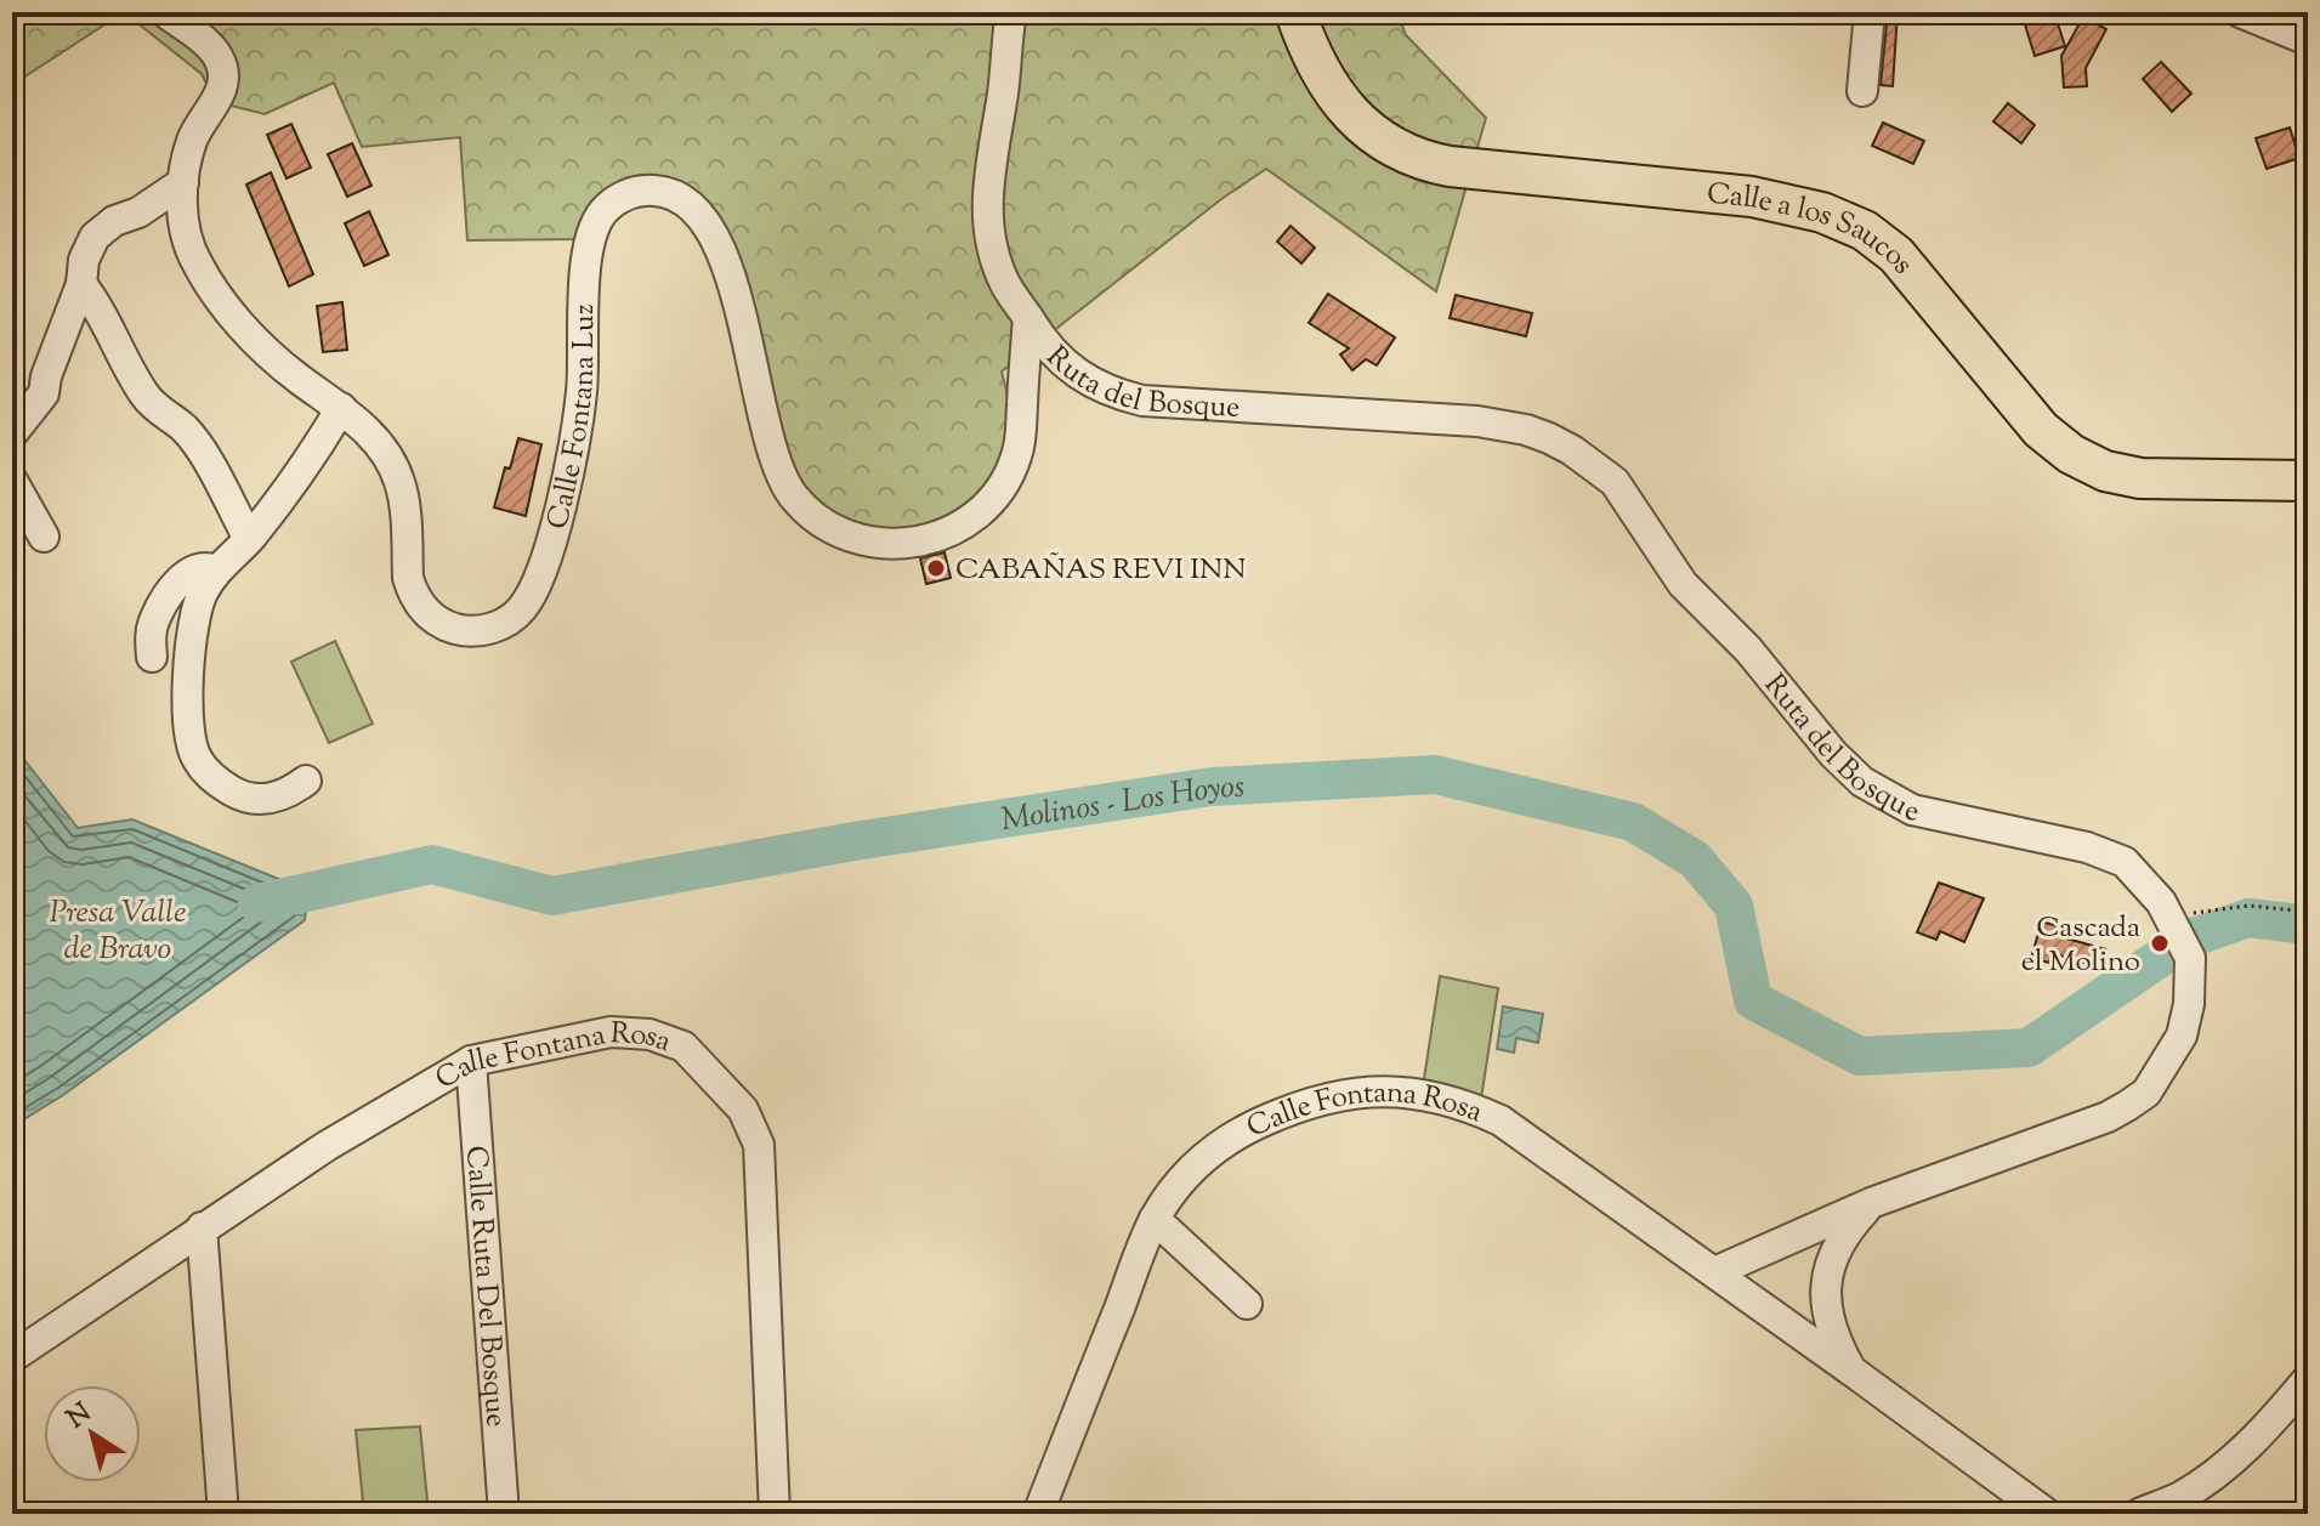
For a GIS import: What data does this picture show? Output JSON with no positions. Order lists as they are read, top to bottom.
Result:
{
  "streets": {
    "main road": ["Calle a los Saucos"],
    "street": [
      "Ruta del Bosque",
      "Calle Fontana Luz",
      "Calle Fontana Rosa",
      "Calle Ruta Del Bosque"
    ]
  },
  "crossings": [
    ["Ruta del Bosque", "Calle Fontana Luz"],
    ["Ruta del Bosque", "Calle Fontana Rosa"],
    ["Calle Fontana Rosa", "Calle Ruta Del Bosque"]
  ],
  "water": ["Molinos - Los Hoyos", "Presa Valle de Bravo"],
  "places": ["CABAÑAS REVI INN", "Cascada el Molino"],
  "north": "top left"
}
